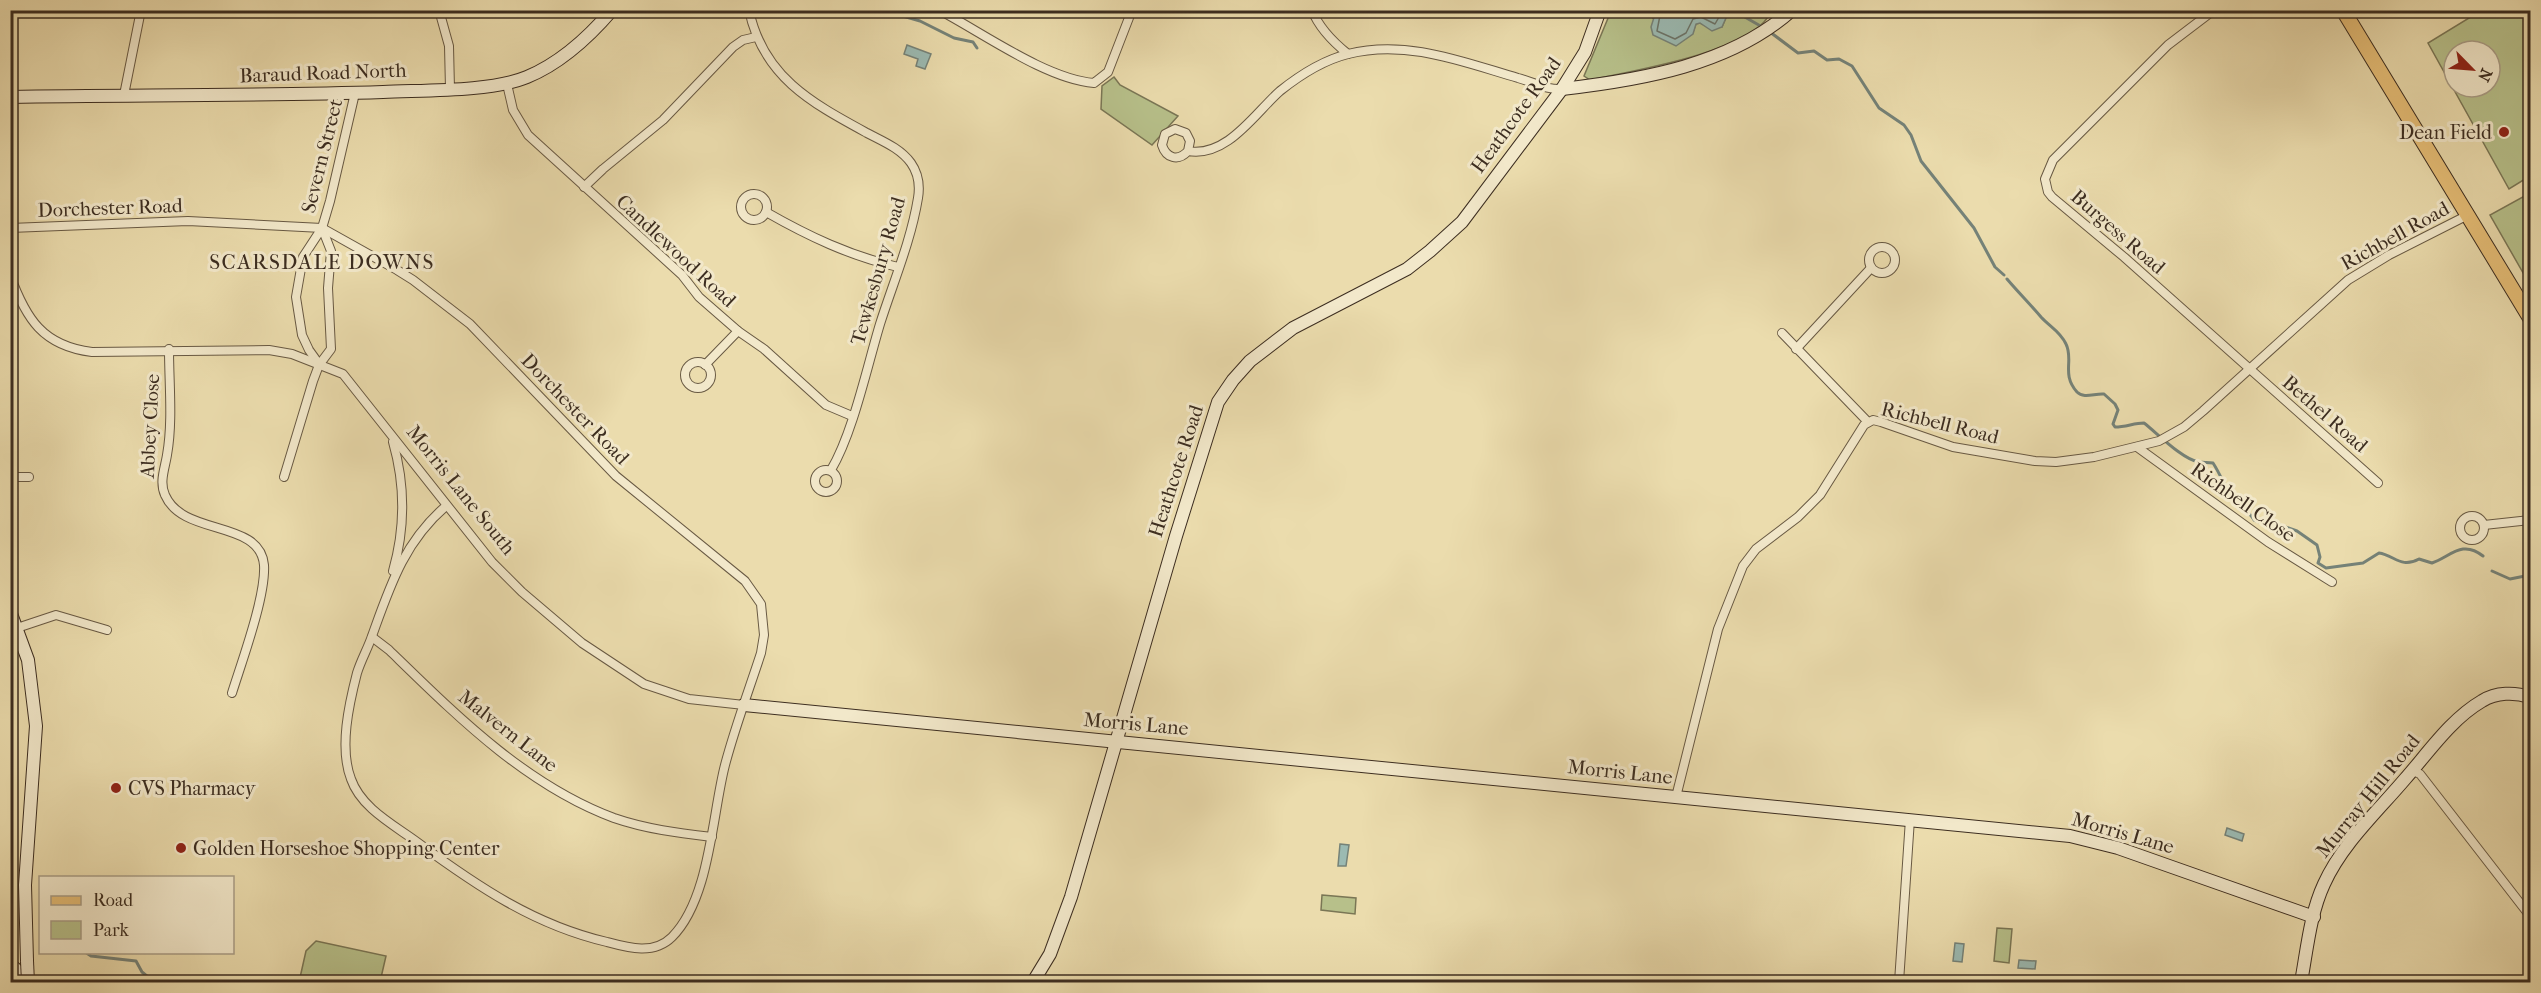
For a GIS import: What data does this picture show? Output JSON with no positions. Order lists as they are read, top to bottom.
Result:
{
  "streets": {
    "street": [
      "Baraud Road North",
      "Heathcote Road",
      "Severn Street",
      "Dorchester Road",
      "Burgess Road",
      "Richbell Road",
      "Candlewood Road",
      "Tewkesbury Road",
      "Bethel Road",
      "Abbey Close",
      "Morris Lane South",
      "Richbell Close",
      "Morris Lane",
      "Malvern Lane",
      "Murray Hill Road"
    ]
  },
  "crossings": [
    ["Baraud Road North", "Severn Street"],
    ["Baraud Road North", "Candlewood Road"],
    ["Heathcote Road", "Morris Lane"],
    ["Severn Street", "Dorchester Road"],
    ["Severn Street", "Morris Lane South"],
    ["Dorchester Road", "Morris Lane South"],
    ["Dorchester Road", "Malvern Lane"],
    ["Burgess Road", "Richbell Road"],
    ["Burgess Road", "Bethel Road"],
    ["Richbell Road", "Bethel Road"],
    ["Richbell Road", "Richbell Close"],
    ["Richbell Road", "Morris Lane"],
    ["Candlewood Road", "Tewkesbury Road"],
    ["Abbey Close", "Morris Lane South"],
    ["Morris Lane South", "Morris Lane"],
    ["Morris Lane", "Murray Hill Road"]
  ],
  "districts": ["SCARSDALE DOWNS"],
  "places": ["Dean Field", "CVS Pharmacy", "Golden Horseshoe Shopping Center"],
  "legend": ["Road", "Park"],
  "north": "bottom right"
}
